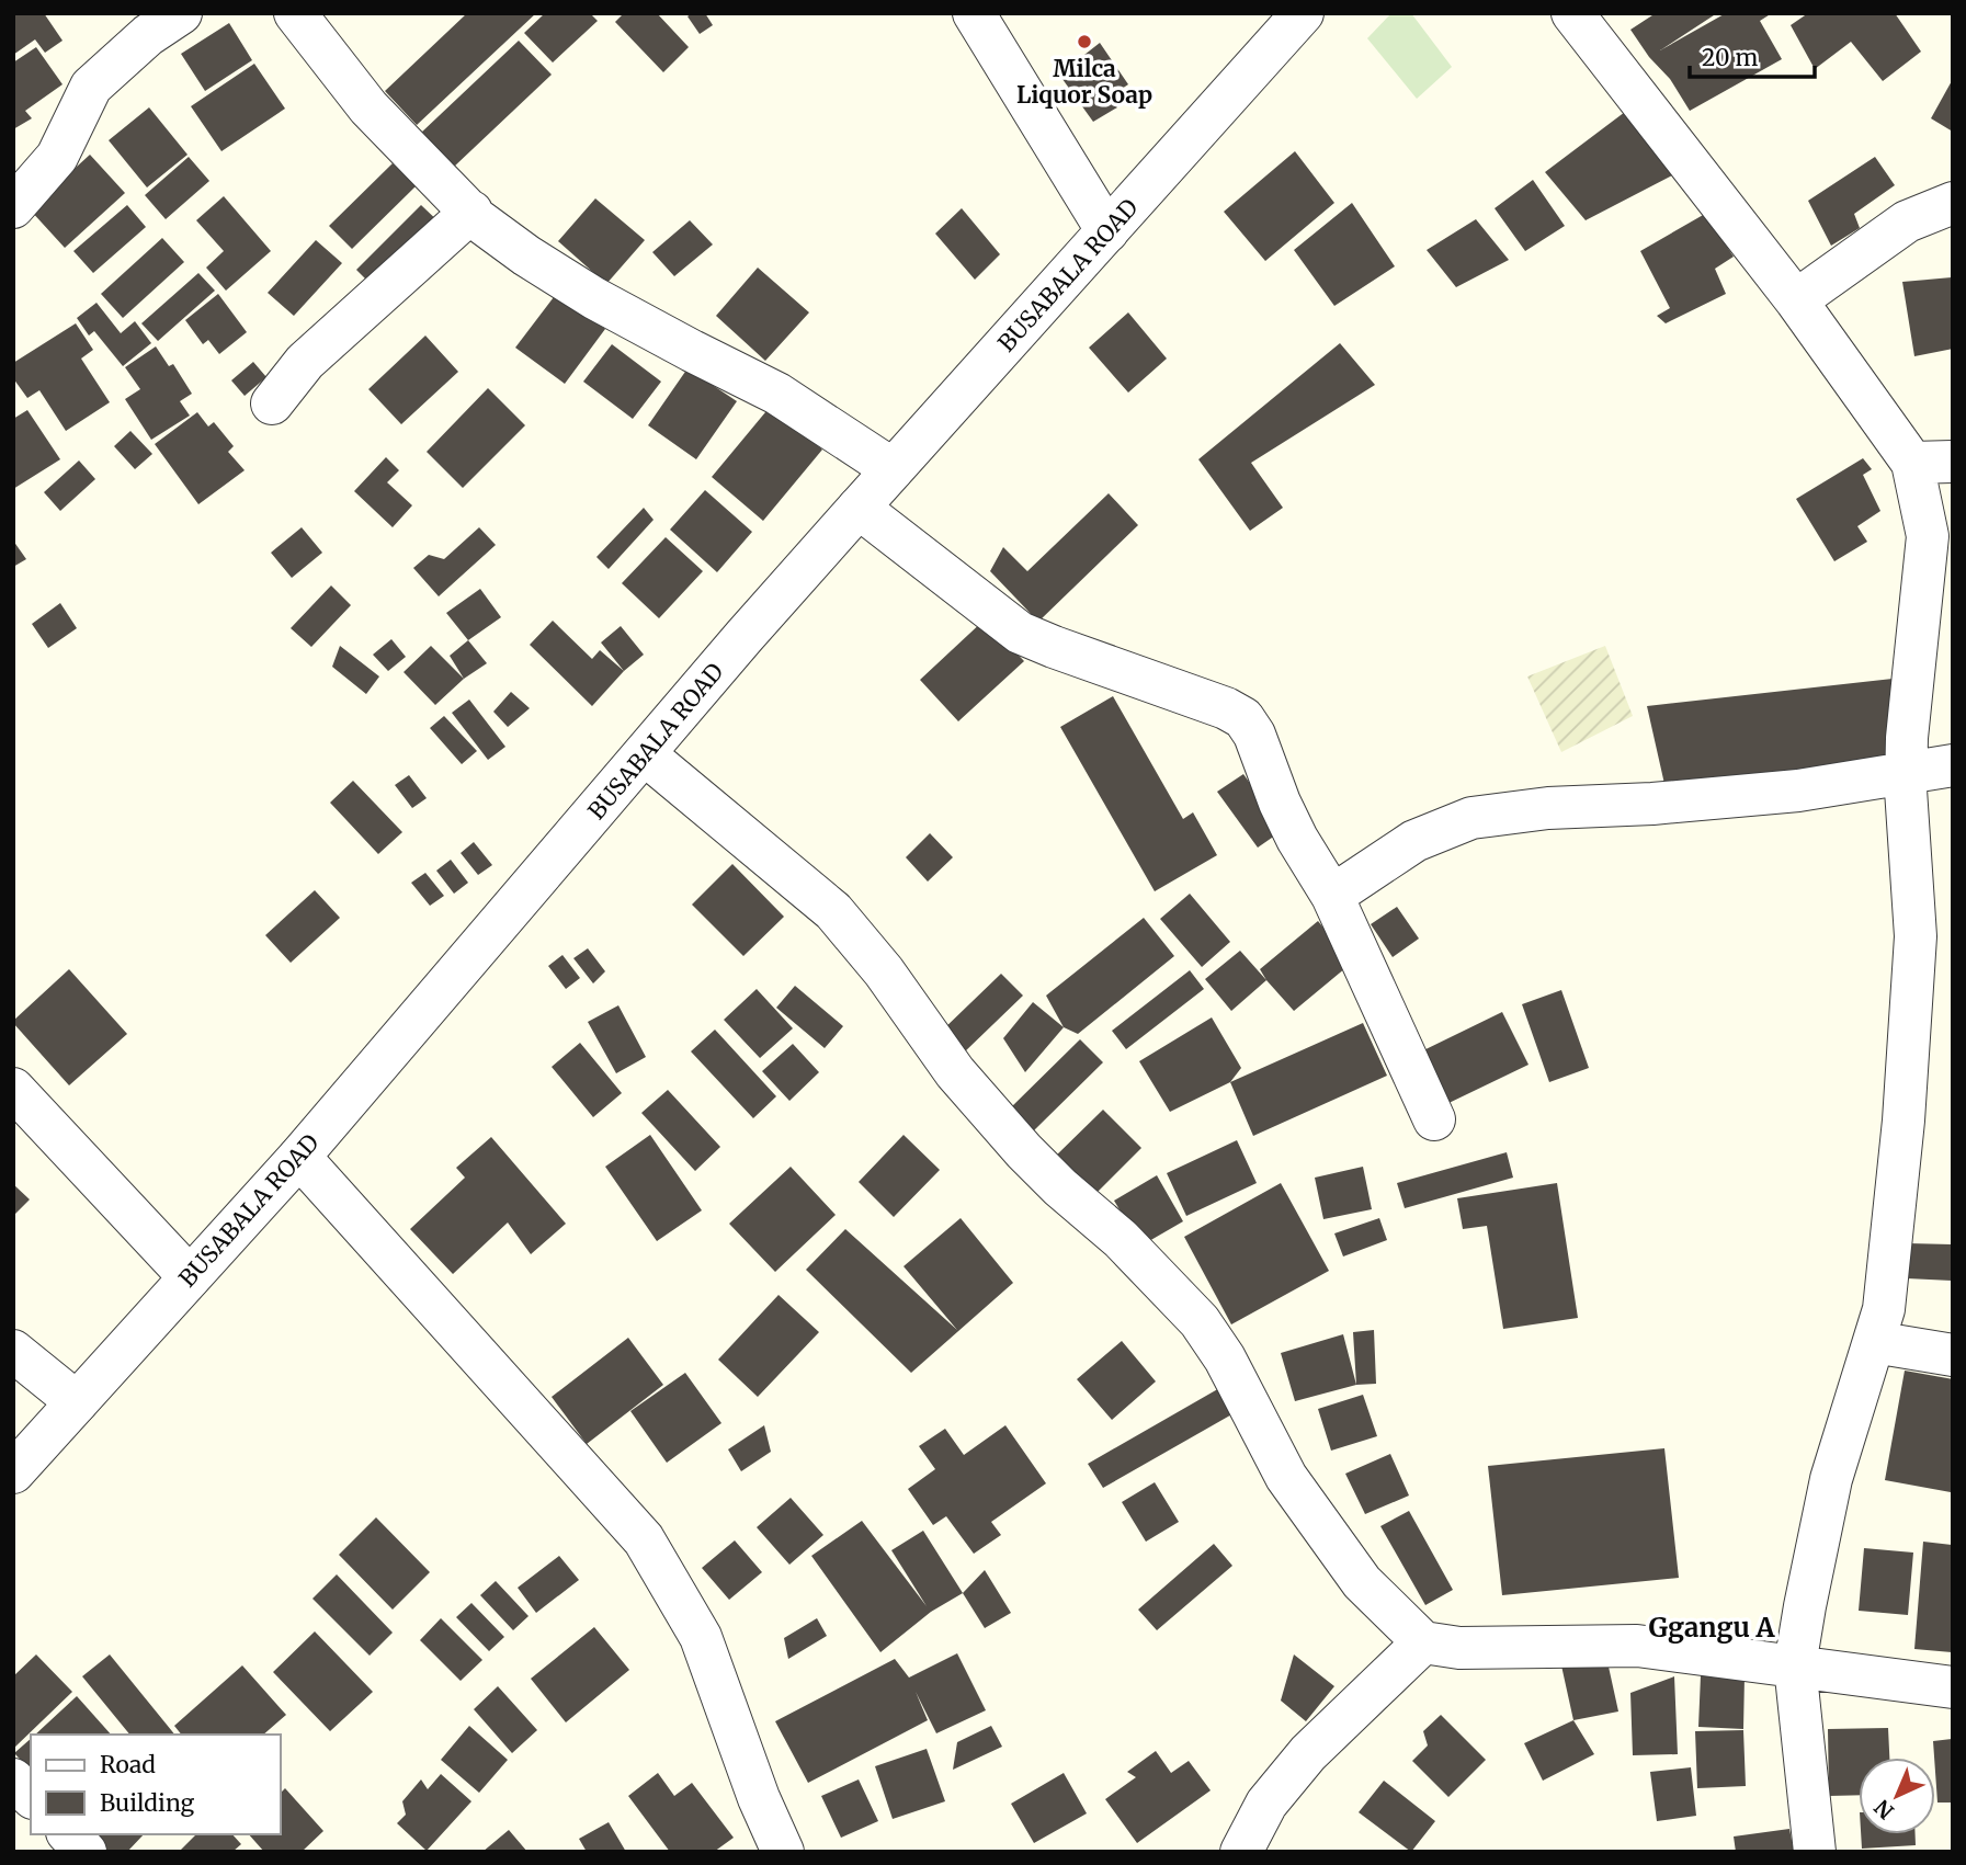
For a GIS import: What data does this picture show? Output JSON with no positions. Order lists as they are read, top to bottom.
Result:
{
  "streets": {
    "street": ["BUSABALA ROAD"]
  },
  "districts": ["Ggangu A"],
  "places": ["Milca Liquor Soap"],
  "legend": ["Road", "Building"],
  "scale_bar": "20 m",
  "north": "bottom left"
}
